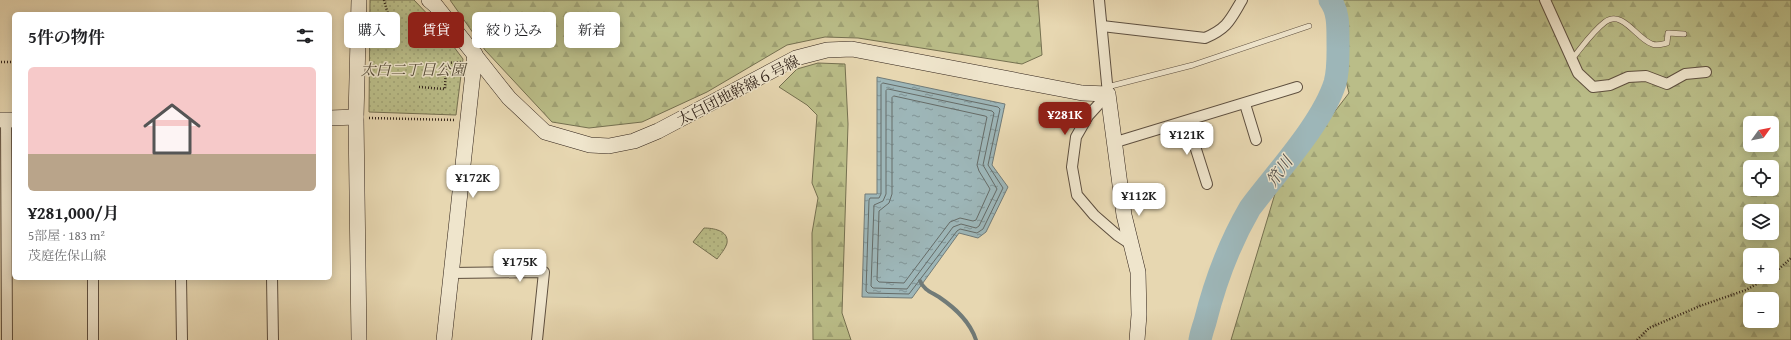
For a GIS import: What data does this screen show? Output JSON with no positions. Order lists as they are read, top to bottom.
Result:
{
  "streets": {
    "street": ["太白団地幹線６号線"]
  },
  "water": ["笊川"],
  "parks": ["太白二丁目公園"],
  "north": "top right",
  "page": {
    "chip": [
      "購入",
      "賃貸",
      "絞り込み",
      "新着"
    ],
    "heading": "5件の物件",
    "list": [
      {
        "name": "¥281,000/月",
        "note": "5部屋 · 183 m² · 茂庭佐保山線"
      }
    ],
    "price": [
      "¥281K",
      "¥121K",
      "¥172K",
      "¥112K",
      "¥175K"
    ],
    "map_buttons": ["+", "−"]
  }
}
